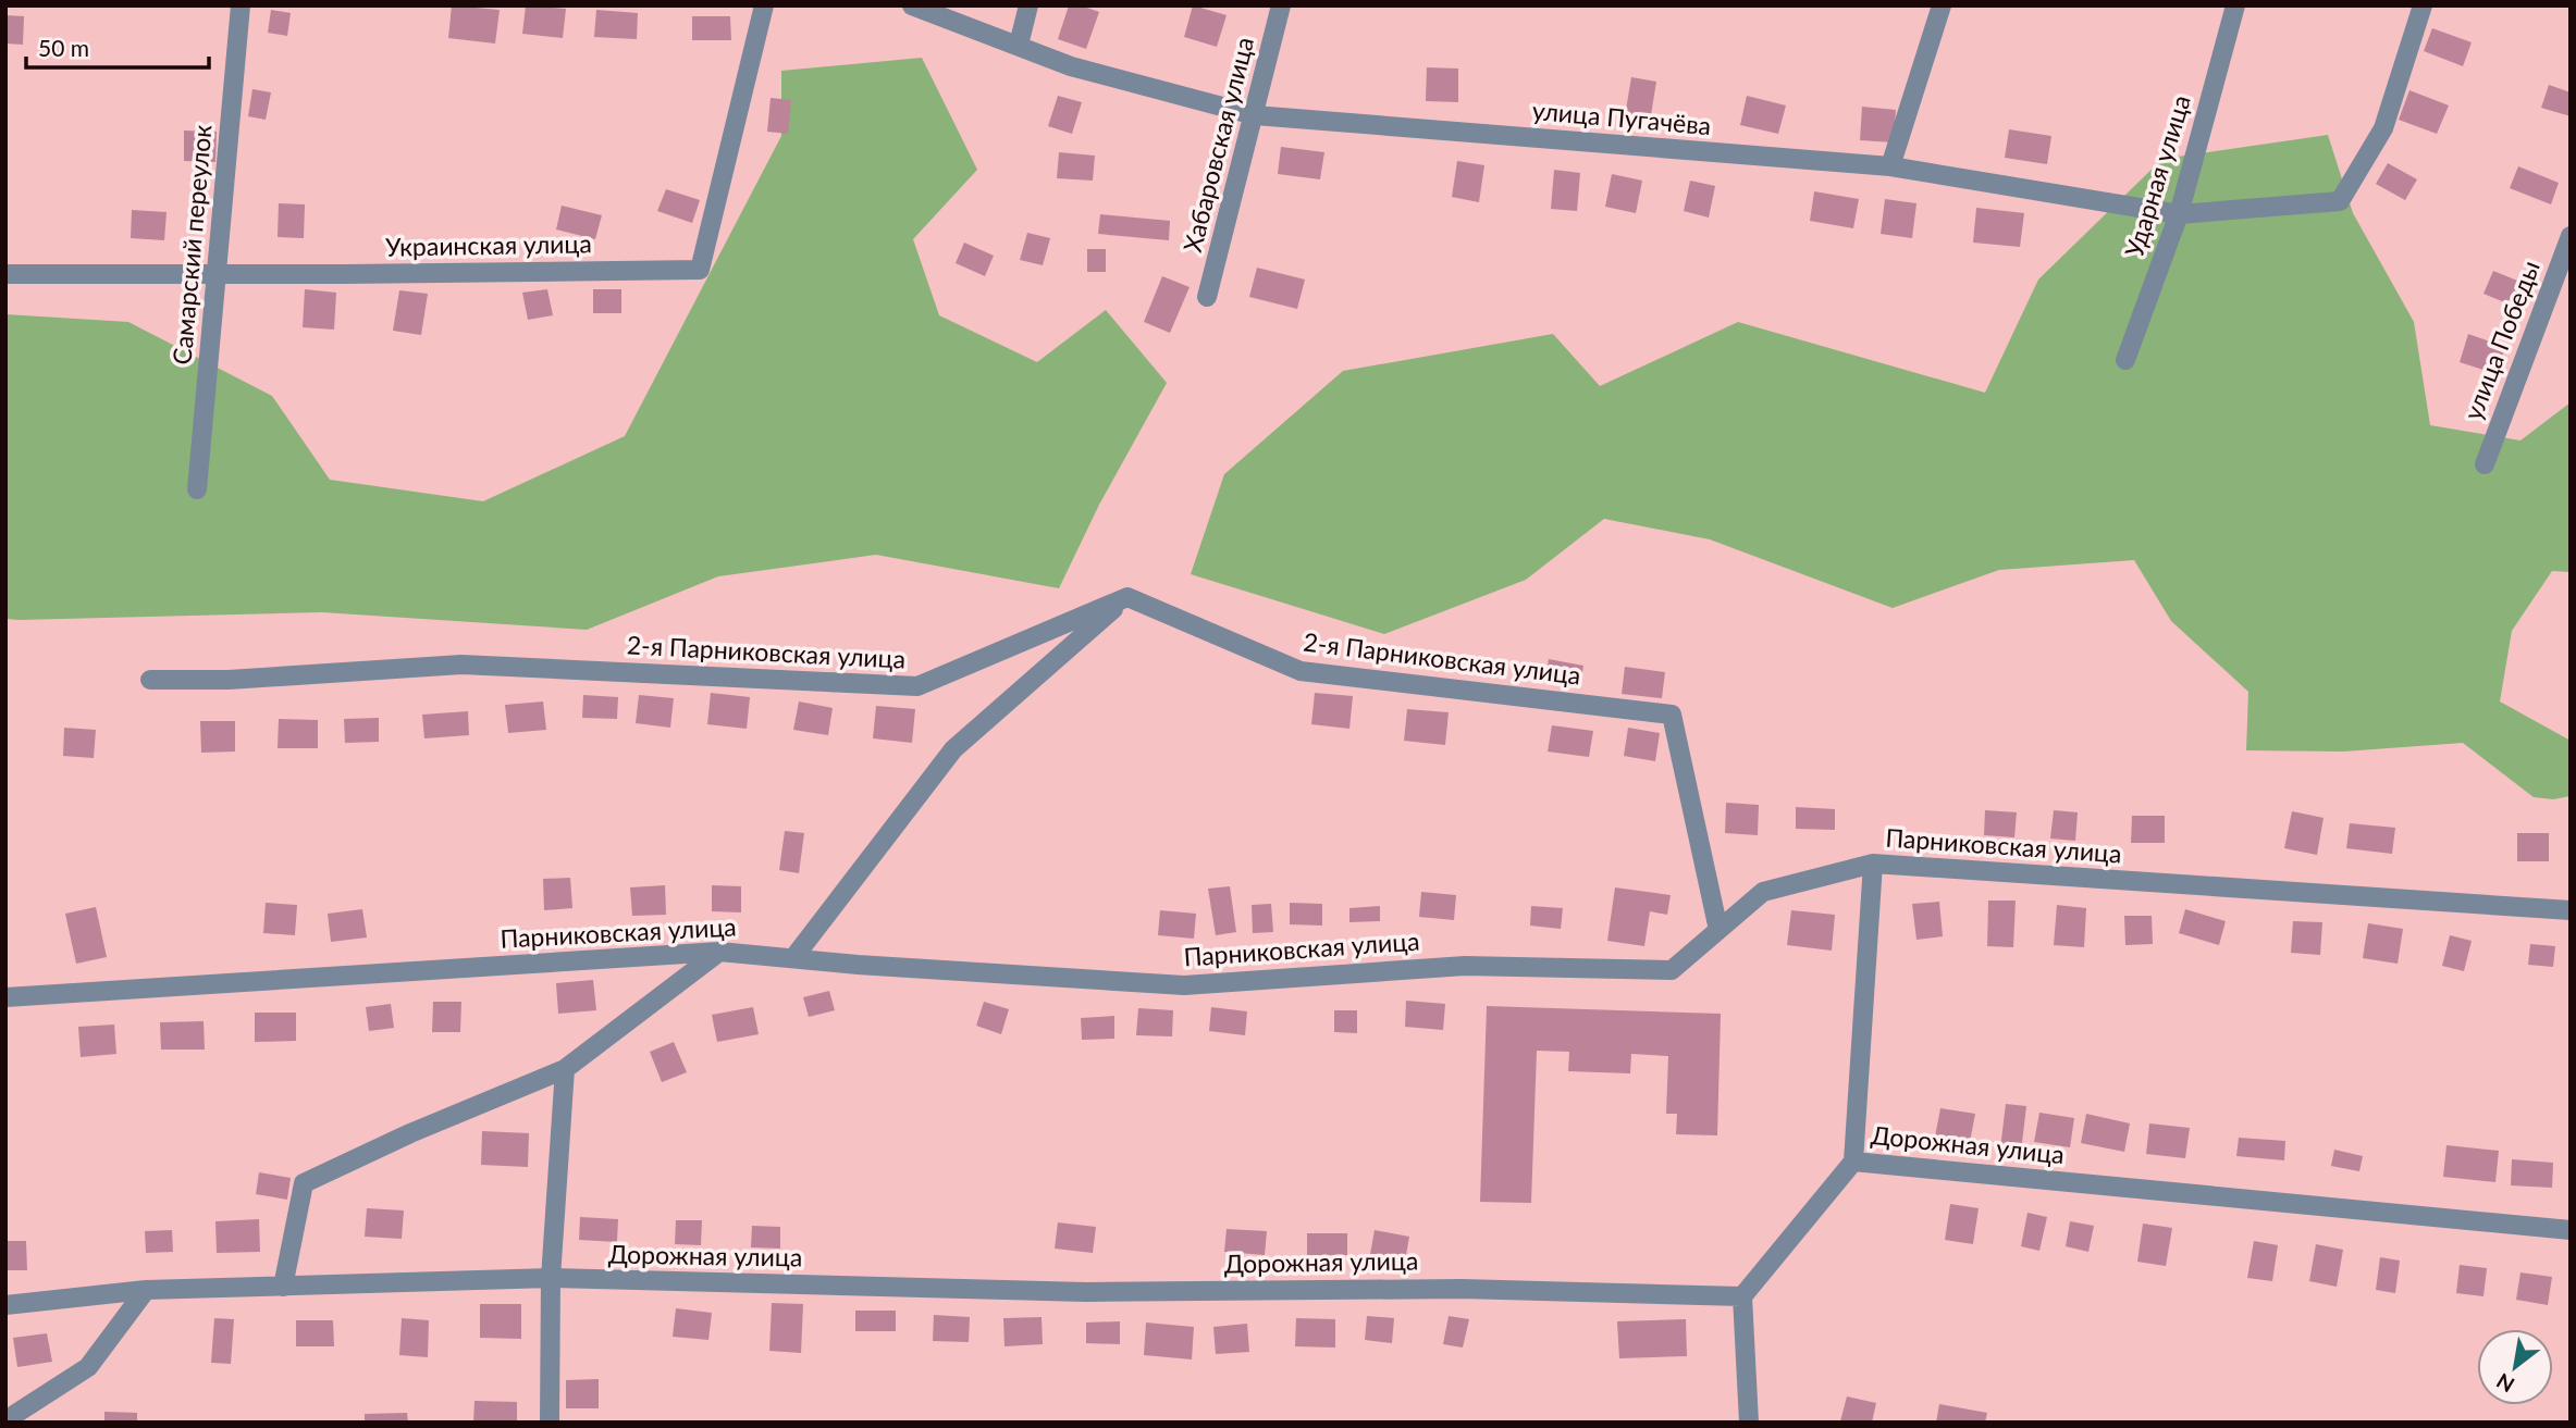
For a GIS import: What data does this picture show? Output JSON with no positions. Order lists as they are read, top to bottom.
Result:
{
  "streets": {
    "street": [
      "улица Пугачёва",
      "Хабаровская улица",
      "Ударная улица",
      "Самарский переулок",
      "Украинская улица",
      "улица Победы",
      "2-я Парниковская улица",
      "Парниковская улица",
      "Дорожная улица"
    ]
  },
  "crossings": [
    ["улица Пугачёва", "Хабаровская улица"],
    ["улица Пугачёва", "Ударная улица"],
    ["Самарский переулок", "Украинская улица"],
    ["2-я Парниковская улица", "Парниковская улица"]
  ],
  "scale_bar": "50 m",
  "north": "bottom left"
}
